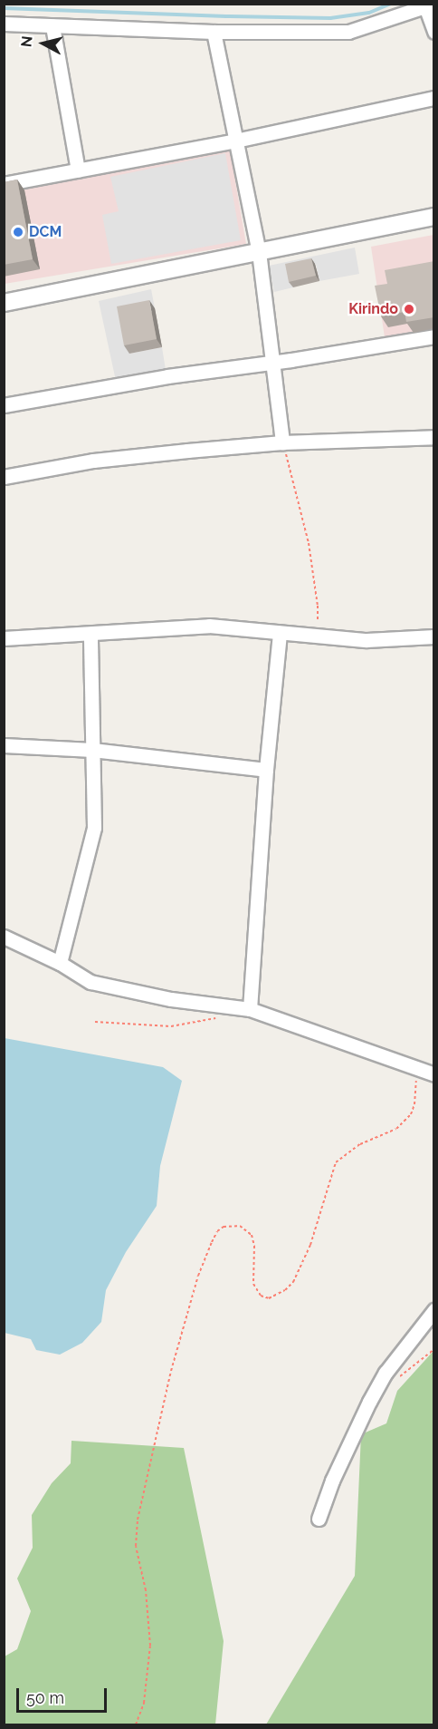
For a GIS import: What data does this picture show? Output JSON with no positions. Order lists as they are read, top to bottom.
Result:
{
  "places": ["DCM", "Kirindo"],
  "scale_bar": "50 m",
  "north": "left"
}
